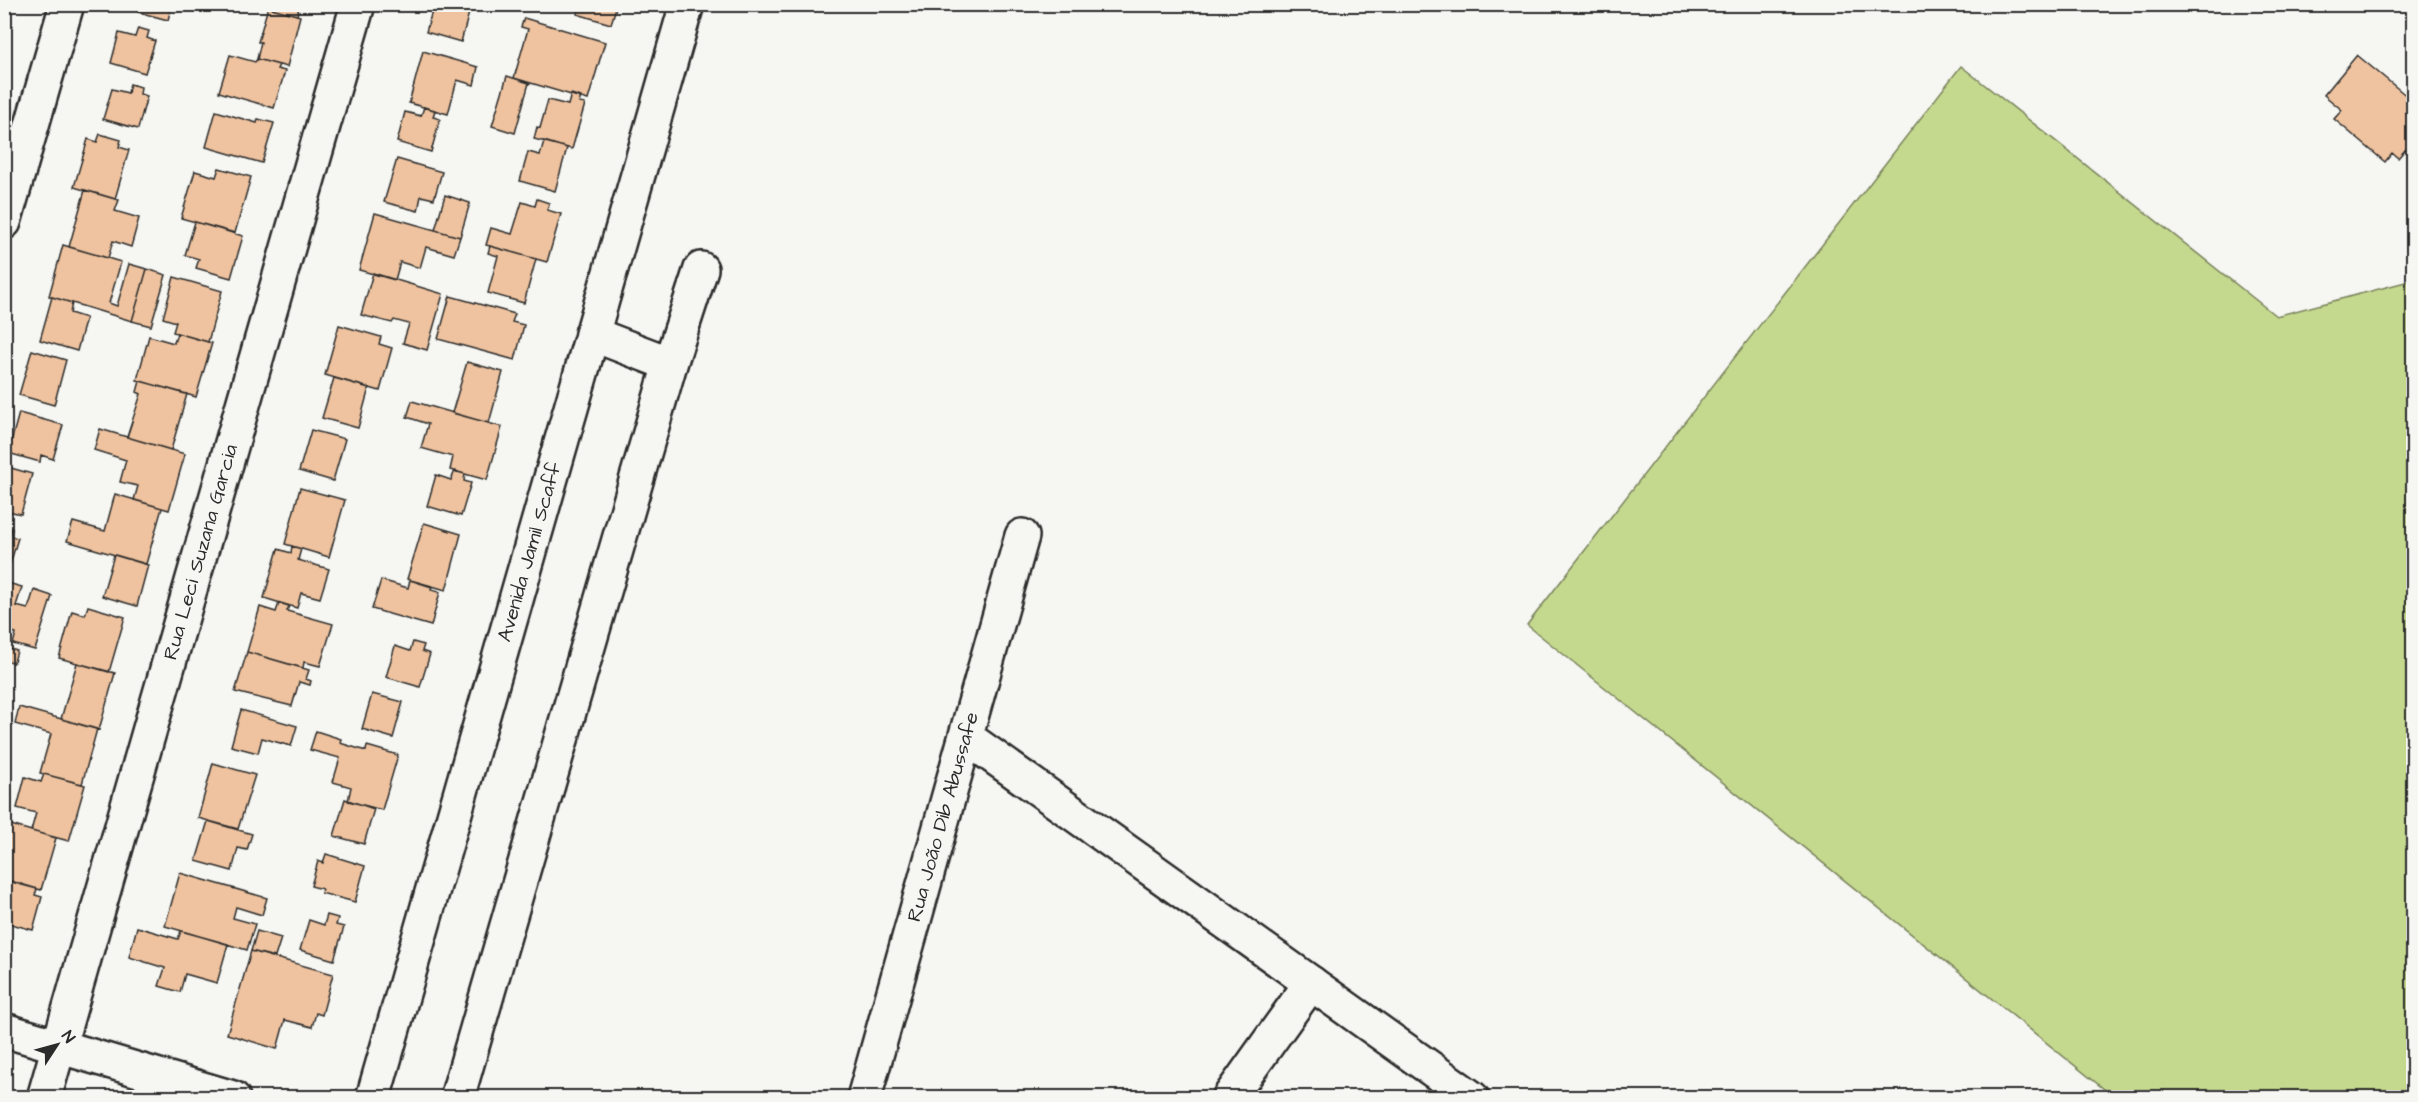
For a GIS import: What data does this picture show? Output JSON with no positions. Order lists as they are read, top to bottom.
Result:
{
  "streets": {
    "street": ["Rua Leci Suzana Garcia", "Avenida Jamil Scaff", "Rua João Dib Abussafe"]
  },
  "north": "top right"
}
